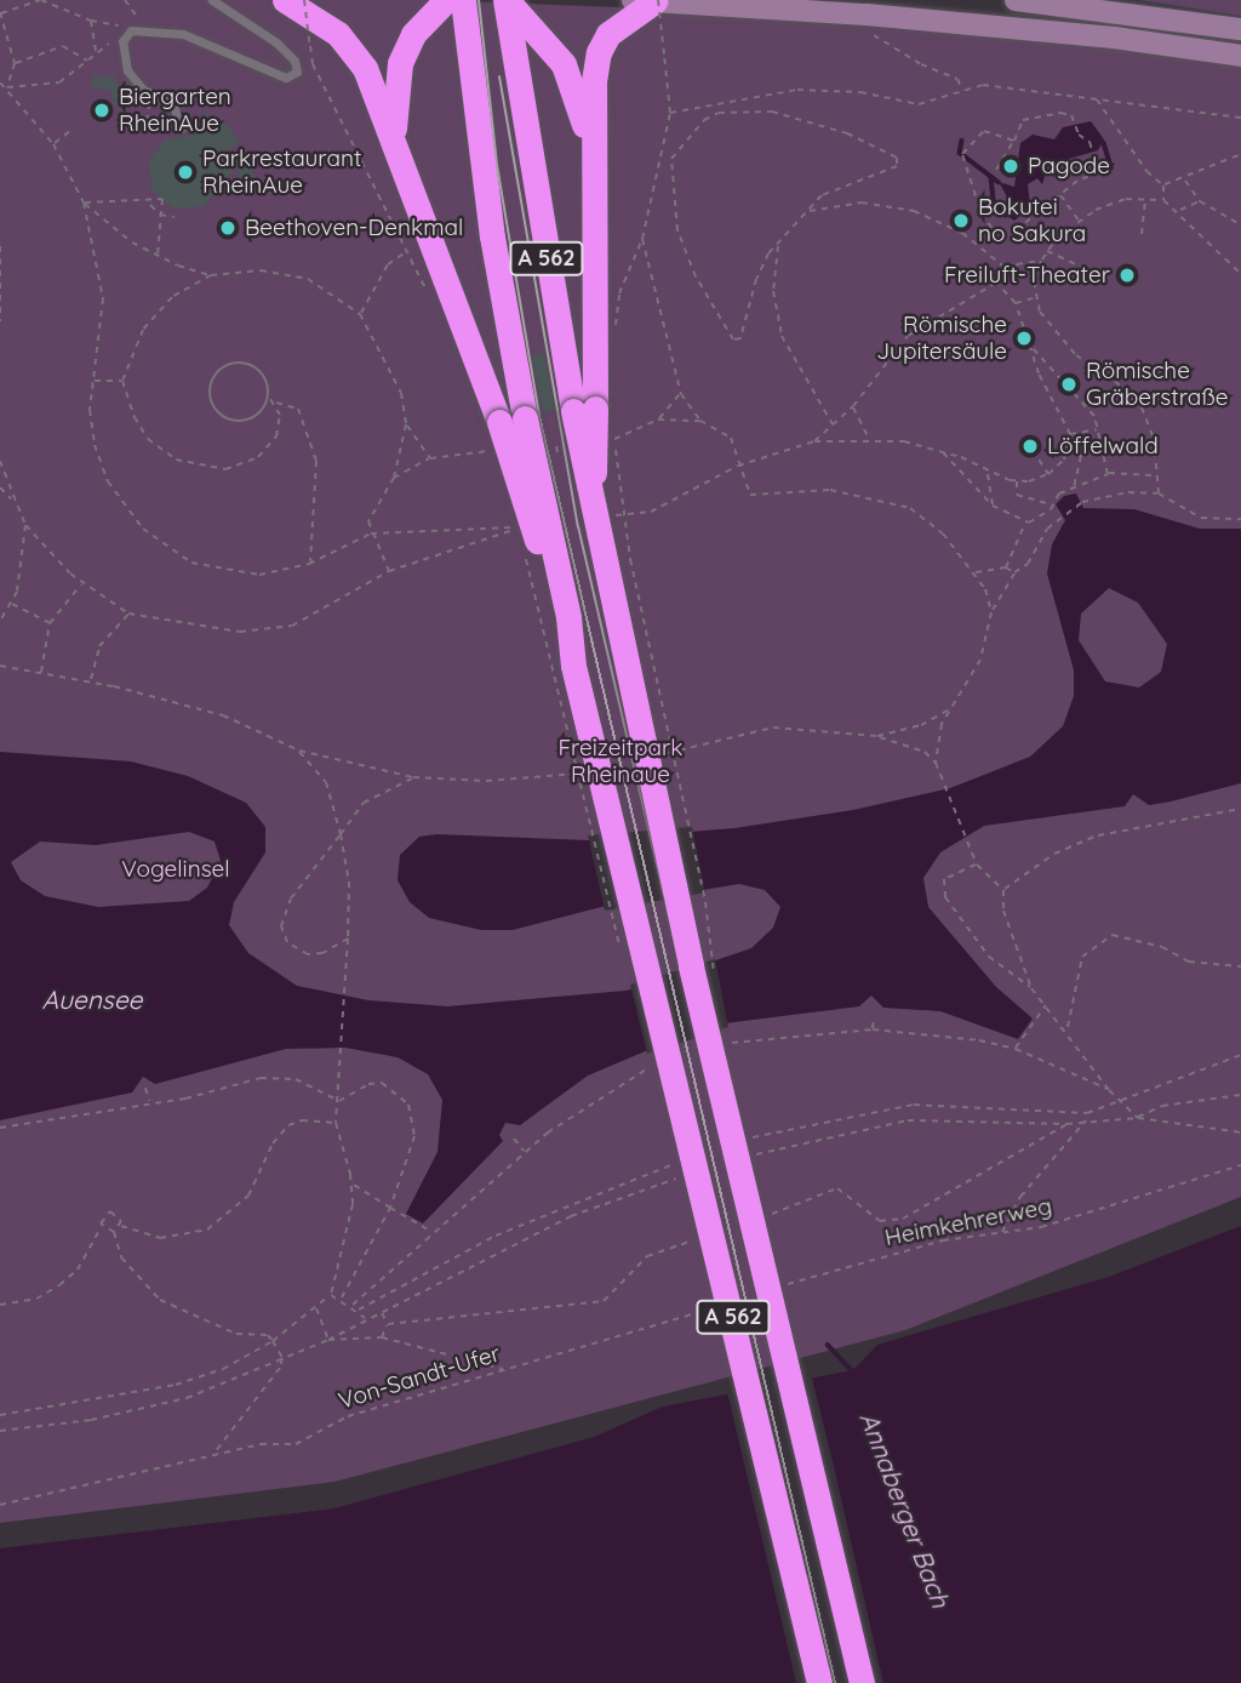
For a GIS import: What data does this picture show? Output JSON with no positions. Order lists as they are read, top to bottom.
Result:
{
  "streets": {
    "highway": ["A 562"],
    "path": ["Heimkehrerweg", "Von-Sandt-Ufer"]
  },
  "water": ["Auensee", "Annaberger Bach"],
  "parks": ["Freizeitpark Rheinaue", "Vogelinsel"],
  "places": [
    "Biergarten RheinAue",
    "Pagode",
    "Parkrestaurant RheinAue",
    "Bokutei no Sakura",
    "Beethoven-Denkmal",
    "Freiluft-Theater",
    "Römische Jupitersäule",
    "Römische Gräberstraße",
    "Löffelwald"
  ]
}
